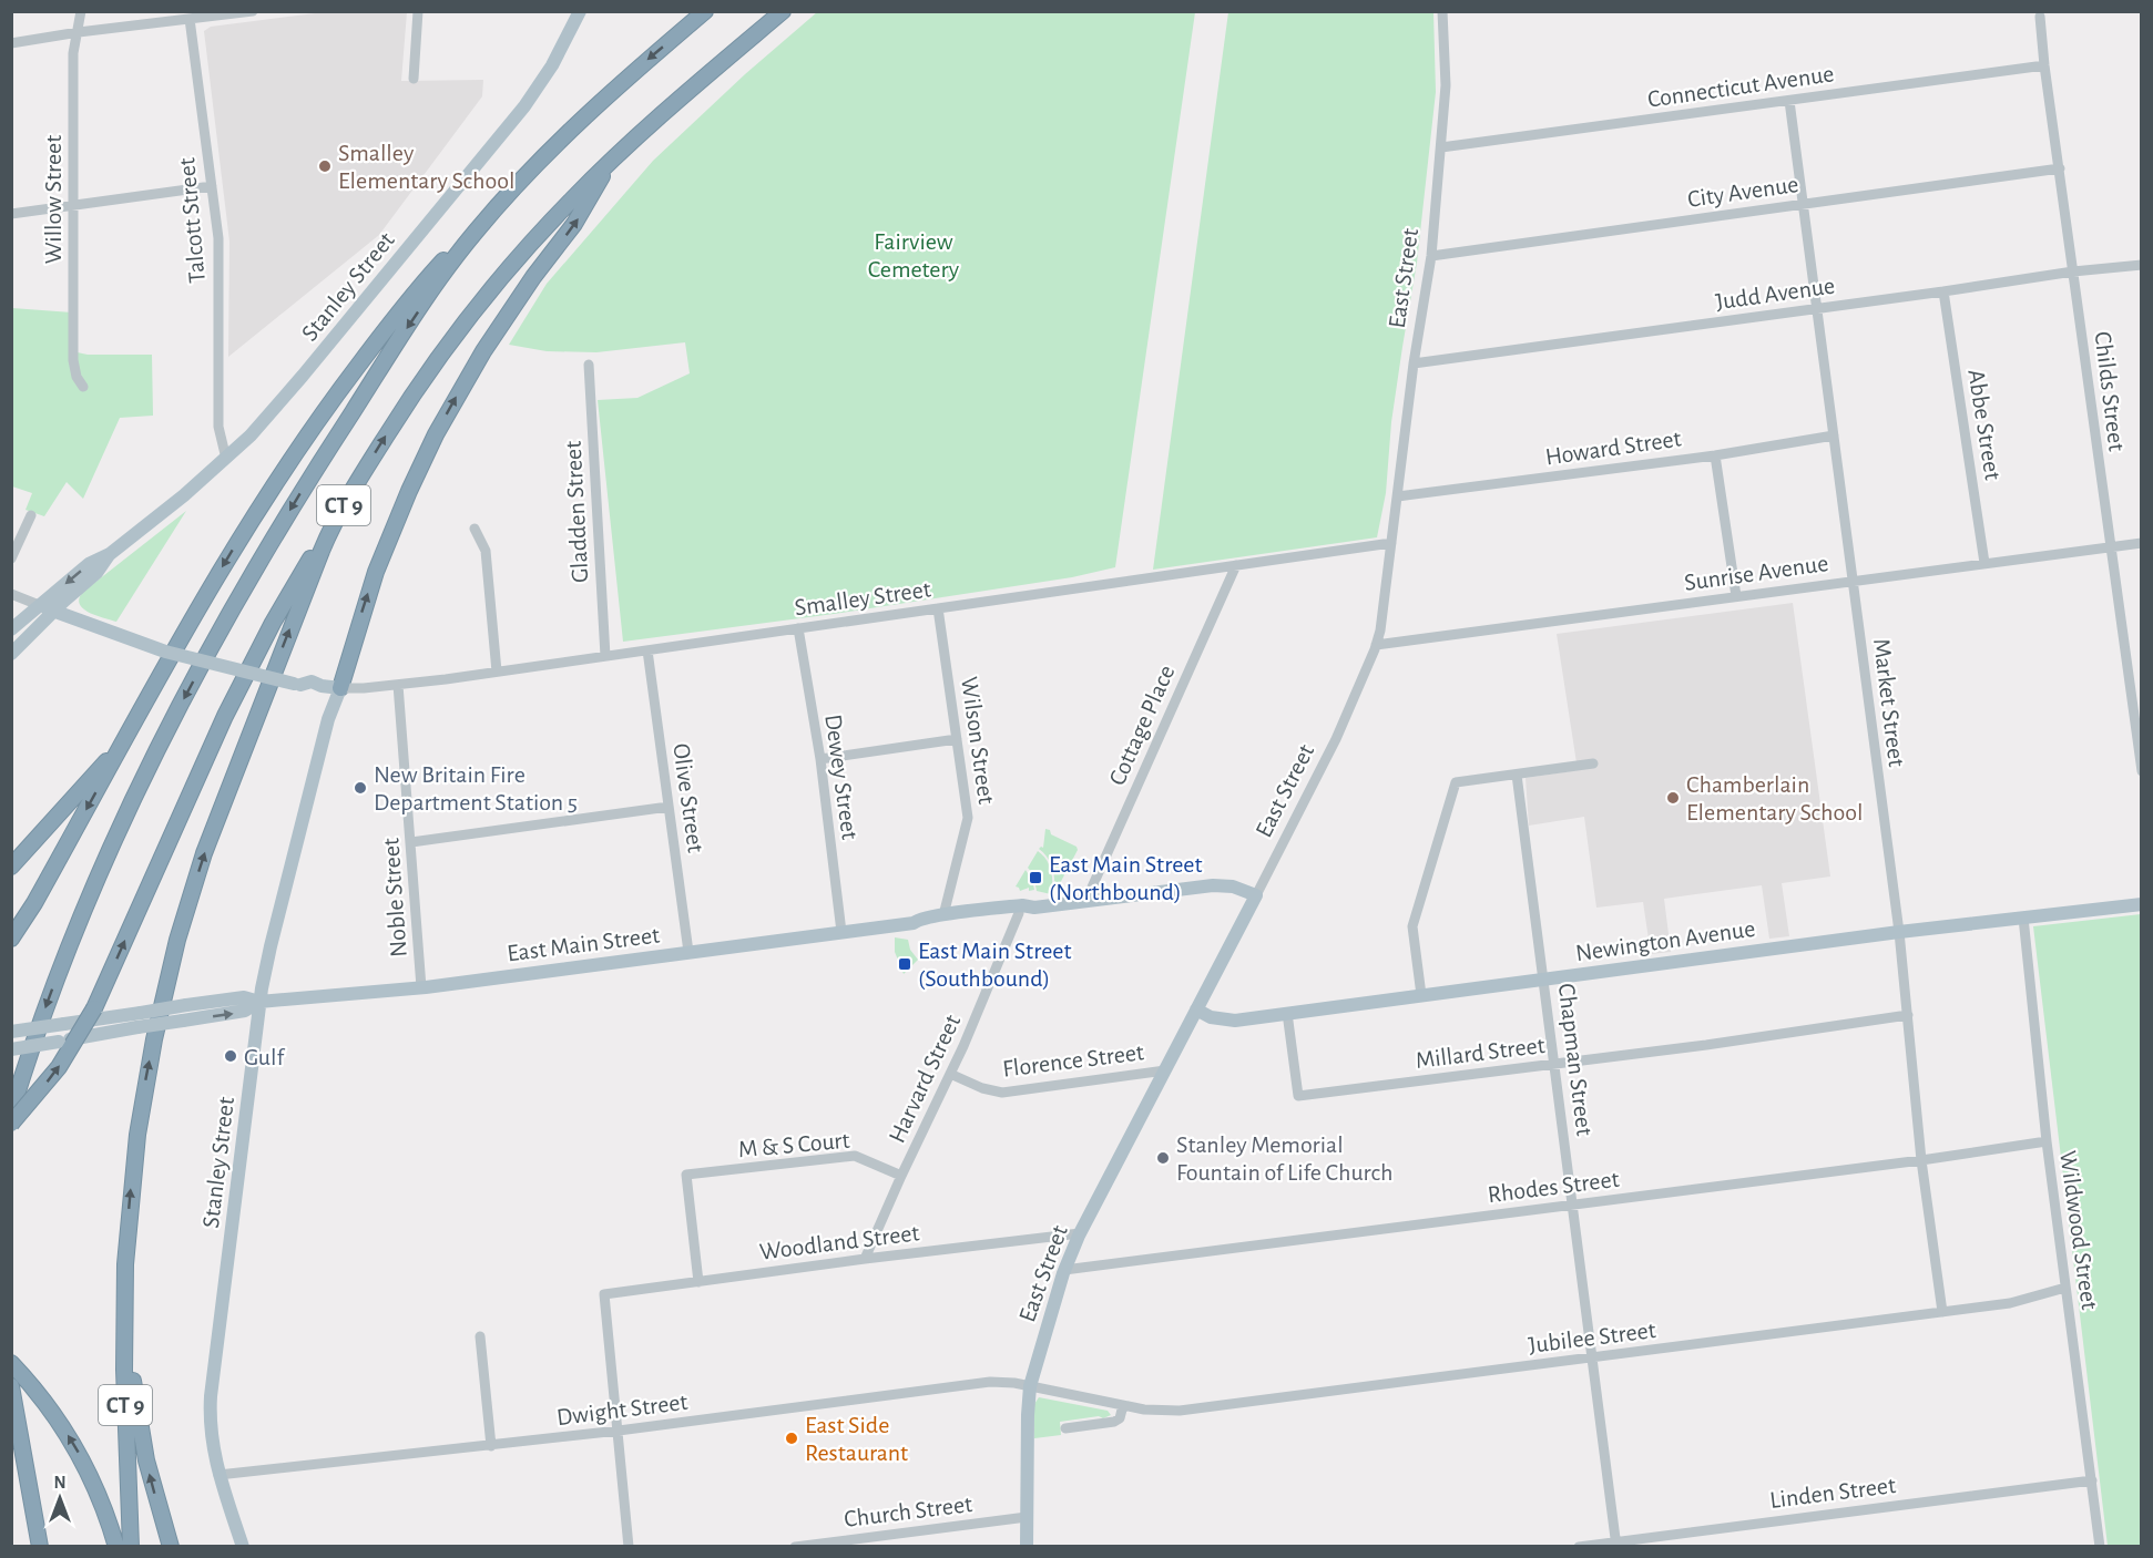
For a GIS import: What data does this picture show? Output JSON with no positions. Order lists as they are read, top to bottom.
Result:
{
  "streets": {
    "highway": ["CT 9"],
    "main road": [
      "East Street",
      "Stanley Street",
      "Newington Avenue",
      "East Main Street"
    ],
    "street": [
      "Connecticut Avenue",
      "City Avenue",
      "Willow Street",
      "Talcott Street",
      "Judd Avenue",
      "Childs Street",
      "Abbe Street",
      "Howard Street",
      "Gladden Street",
      "Sunrise Avenue",
      "Smalley Street",
      "Market Street",
      "Cottage Place",
      "Wilson Street",
      "Dewey Street",
      "Olive Street",
      "Noble Street",
      "Millard Street",
      "Florence Street",
      "Chapman Street",
      "Harvard Street",
      "M & S Court",
      "Rhodes Street",
      "Wildwood Street",
      "Woodland Street",
      "Jubilee Street",
      "Dwight Street",
      "Linden Street",
      "Church Street"
    ]
  },
  "crossings": [
    ["Connecticut Avenue", "East Street"],
    ["Connecticut Avenue", "Childs Street"],
    ["Connecticut Avenue", "Market Street"],
    ["City Avenue", "East Street"],
    ["City Avenue", "Childs Street"],
    ["City Avenue", "Market Street"],
    ["Talcott Street", "Stanley Street"],
    ["East Street", "Judd Avenue"],
    ["East Street", "Howard Street"],
    ["East Street", "Sunrise Avenue"],
    ["East Street", "Smalley Street"],
    ["East Street", "Newington Avenue"],
    ["East Street", "East Main Street"],
    ["East Street", "Florence Street"],
    ["East Street", "Rhodes Street"],
    ["East Street", "Woodland Street"],
    ["East Street", "Jubilee Street"],
    ["East Street", "Dwight Street"],
    ["East Street", "Church Street"],
    ["Stanley Street", "Smalley Street"],
    ["Stanley Street", "East Main Street"],
    ["Stanley Street", "Dwight Street"],
    ["Judd Avenue", "Childs Street"],
    ["Judd Avenue", "Abbe Street"],
    ["Judd Avenue", "Market Street"],
    ["Childs Street", "Sunrise Avenue"],
    ["Abbe Street", "Sunrise Avenue"],
    ["Howard Street", "Market Street"],
    ["Gladden Street", "Smalley Street"],
    ["Sunrise Avenue", "Market Street"],
    ["Smalley Street", "Cottage Place"],
    ["Smalley Street", "Wilson Street"],
    ["Smalley Street", "Dewey Street"],
    ["Smalley Street", "Olive Street"],
    ["Smalley Street", "Noble Street"],
    ["Market Street", "Newington Avenue"],
    ["Market Street", "Millard Street"],
    ["Market Street", "Rhodes Street"],
    ["Market Street", "Jubilee Street"],
    ["Cottage Place", "East Main Street"],
    ["Wilson Street", "East Main Street"],
    ["Dewey Street", "East Main Street"],
    ["Olive Street", "East Main Street"],
    ["Noble Street", "East Main Street"],
    ["Newington Avenue", "Millard Street"],
    ["Newington Avenue", "Chapman Street"],
    ["Newington Avenue", "Wildwood Street"],
    ["East Main Street", "Harvard Street"],
    ["Millard Street", "Chapman Street"],
    ["Florence Street", "Harvard Street"],
    ["Chapman Street", "Rhodes Street"],
    ["Chapman Street", "Jubilee Street"],
    ["Chapman Street", "Linden Street"],
    ["Harvard Street", "M & S Court"],
    ["Harvard Street", "Woodland Street"],
    ["M & S Court", "Woodland Street"],
    ["Rhodes Street", "Wildwood Street"],
    ["Wildwood Street", "Jubilee Street"],
    ["Wildwood Street", "Linden Street"],
    ["Woodland Street", "Dwight Street"],
    ["Jubilee Street", "Dwight Street"]
  ],
  "parks": ["Fairview Cemetery"],
  "places": {
    "other": [
      "Smalley Elementary School",
      "New Britain Fire Department Station 5",
      "Chamberlain Elementary School",
      "Gulf",
      "Stanley Memorial Fountain of Life Church",
      "East Side Restaurant"
    ],
    "transit": ["East Main Street (Northbound)", "East Main Street (Southbound)"]
  },
  "north": "top"
}
